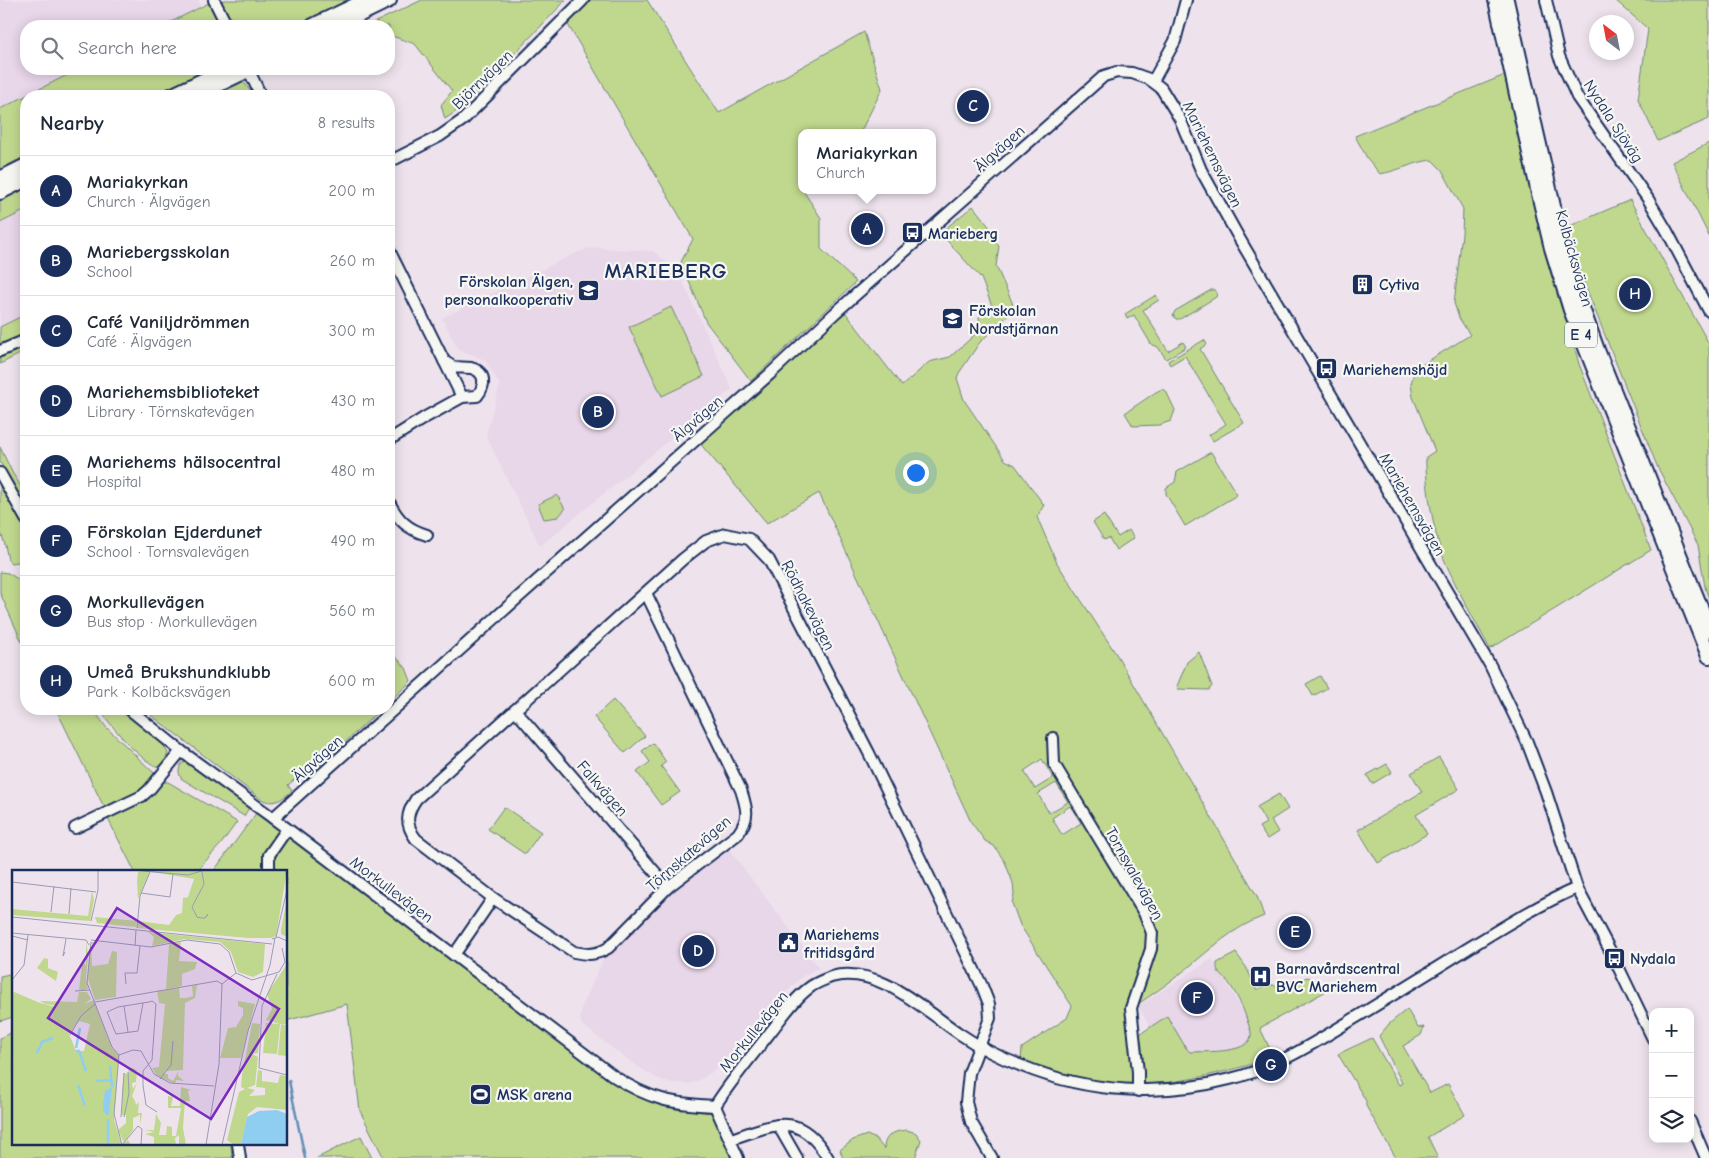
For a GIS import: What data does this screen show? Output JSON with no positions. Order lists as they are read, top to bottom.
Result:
{
  "streets": {
    "highway": ["Kolbäcksvägen", "E 4"],
    "street": [
      "Björnvägen",
      "Nydala Sjöväg",
      "Älgvägen",
      "Mariehemsvägen",
      "Rödhakevägen",
      "Falkvägen",
      "Törnskatevägen",
      "Tornsvalevägen",
      "Morkullevägen"
    ]
  },
  "crossings": [
    ["Älgvägen", "Mariehemsvägen"],
    ["Älgvägen", "Morkullevägen"],
    ["Mariehemsvägen", "Morkullevägen"],
    ["Rödhakevägen", "Falkvägen"],
    ["Rödhakevägen", "Törnskatevägen"],
    ["Rödhakevägen", "Morkullevägen"],
    ["Falkvägen", "Törnskatevägen"],
    ["Tornsvalevägen", "Morkullevägen"]
  ],
  "districts": ["MARIEBERG"],
  "places": {
    "bus stop": ["Marieberg", "Mariehemshöjd", "Nydala"],
    "building": ["Cytiva"],
    "school or university": ["Förskolan Älgen, personalkooperativ", "Förskolan Nordstjärnan"],
    "public building": ["Mariehems fritidsgård"],
    "hospital": ["Barnavårdscentral BVC Mariehem"],
    "sports": ["MSK arena"]
  },
  "north": "top left",
  "page": {
    "search": "Search here",
    "pins": [
      "C",
      "A",
      "H",
      "B",
      "E",
      "D",
      "F",
      "G"
    ],
    "heading": ["Nearby", "8 results"],
    "popup": ["Mariakyrkan", "Church"],
    "list": [
      {
        "mark": "A",
        "name": "Mariakyrkan",
        "note": "Church · Älgvägen",
        "value": "200 m"
      },
      {
        "mark": "B",
        "name": "Mariebergsskolan",
        "note": "School",
        "value": "260 m"
      },
      {
        "mark": "C",
        "name": "Café Vaniljdrömmen",
        "note": "Café · Älgvägen",
        "value": "300 m"
      },
      {
        "mark": "D",
        "name": "Mariehemsbiblioteket",
        "note": "Library · Törnskatevägen",
        "value": "430 m"
      },
      {
        "mark": "E",
        "name": "Mariehems hälsocentral",
        "note": "Hospital",
        "value": "480 m"
      },
      {
        "mark": "F",
        "name": "Förskolan Ejderdunet",
        "note": "School · Tornsvalevägen",
        "value": "490 m"
      },
      {
        "mark": "G",
        "name": "Morkullevägen",
        "note": "Bus stop · Morkullevägen",
        "value": "560 m"
      },
      {
        "mark": "H",
        "name": "Umeå Brukshundklubb",
        "note": "Park · Kolbäcksvägen",
        "value": "600 m"
      }
    ],
    "map_buttons": ["+", "−"]
  }
}
